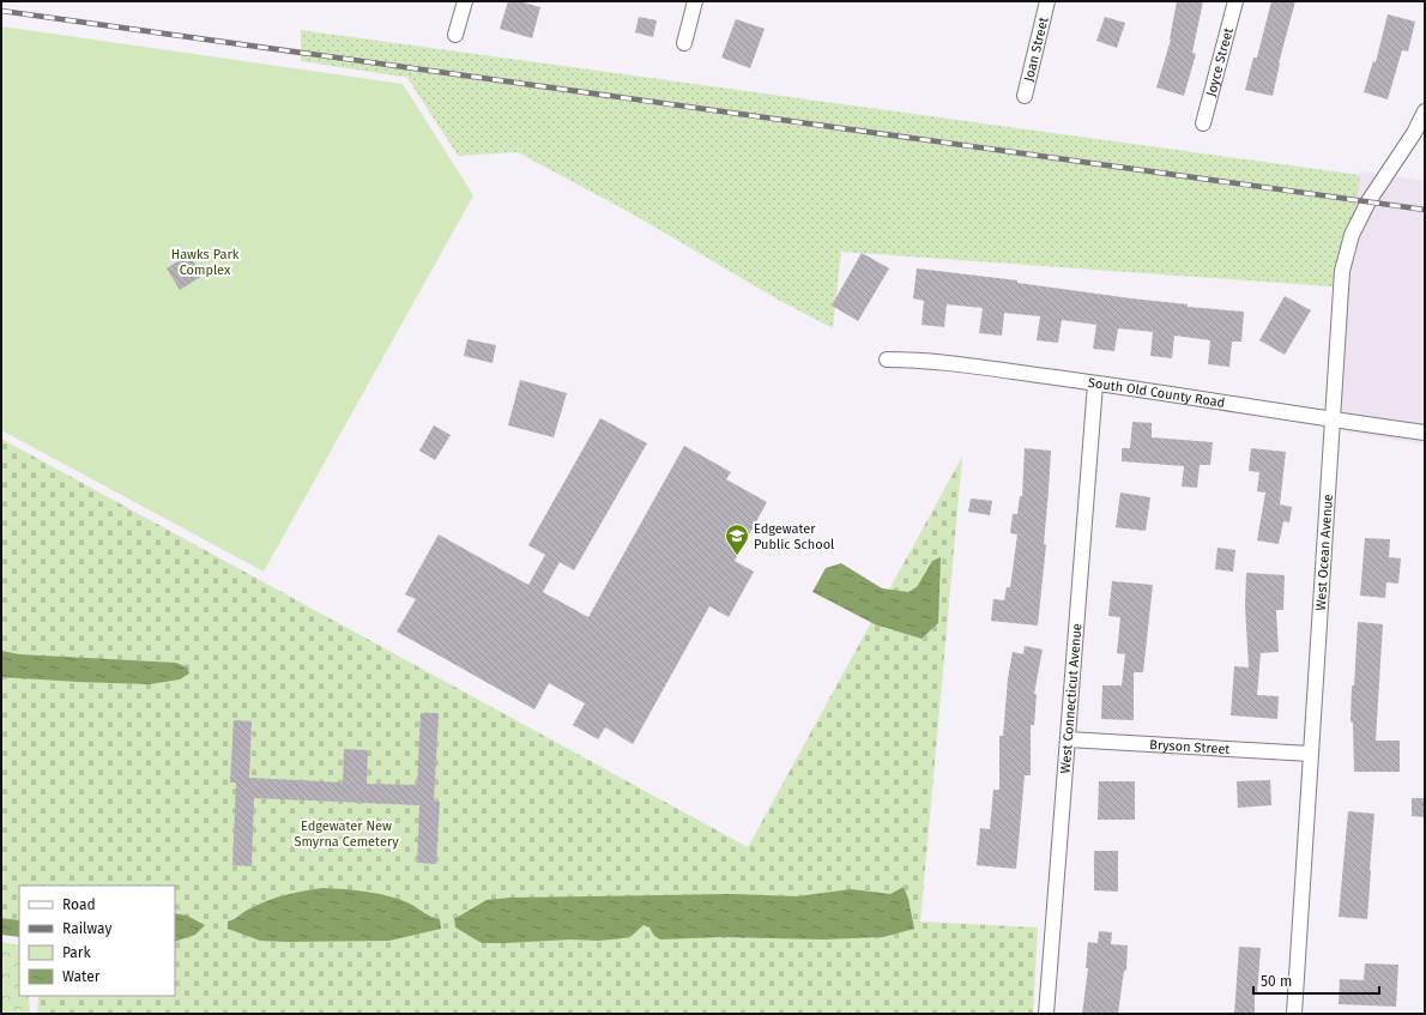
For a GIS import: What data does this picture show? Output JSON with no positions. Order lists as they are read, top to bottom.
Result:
{
  "streets": {
    "street": [
      "Joan Street",
      "Joyce Street",
      "South Old County Road",
      "West Ocean Avenue",
      "West Connecticut Avenue",
      "Bryson Street"
    ]
  },
  "crossings": [
    ["South Old County Road", "West Ocean Avenue"],
    ["South Old County Road", "West Connecticut Avenue"],
    ["West Ocean Avenue", "Bryson Street"],
    ["West Connecticut Avenue", "Bryson Street"]
  ],
  "parks": ["Hawks Park Complex", "Edgewater New Smyrna Cemetery"],
  "places": {
    "school or university": ["Edgewater Public School"]
  },
  "legend": [
    "Road",
    "Railway",
    "Park",
    "Water"
  ],
  "scale_bar": "50 m"
}
